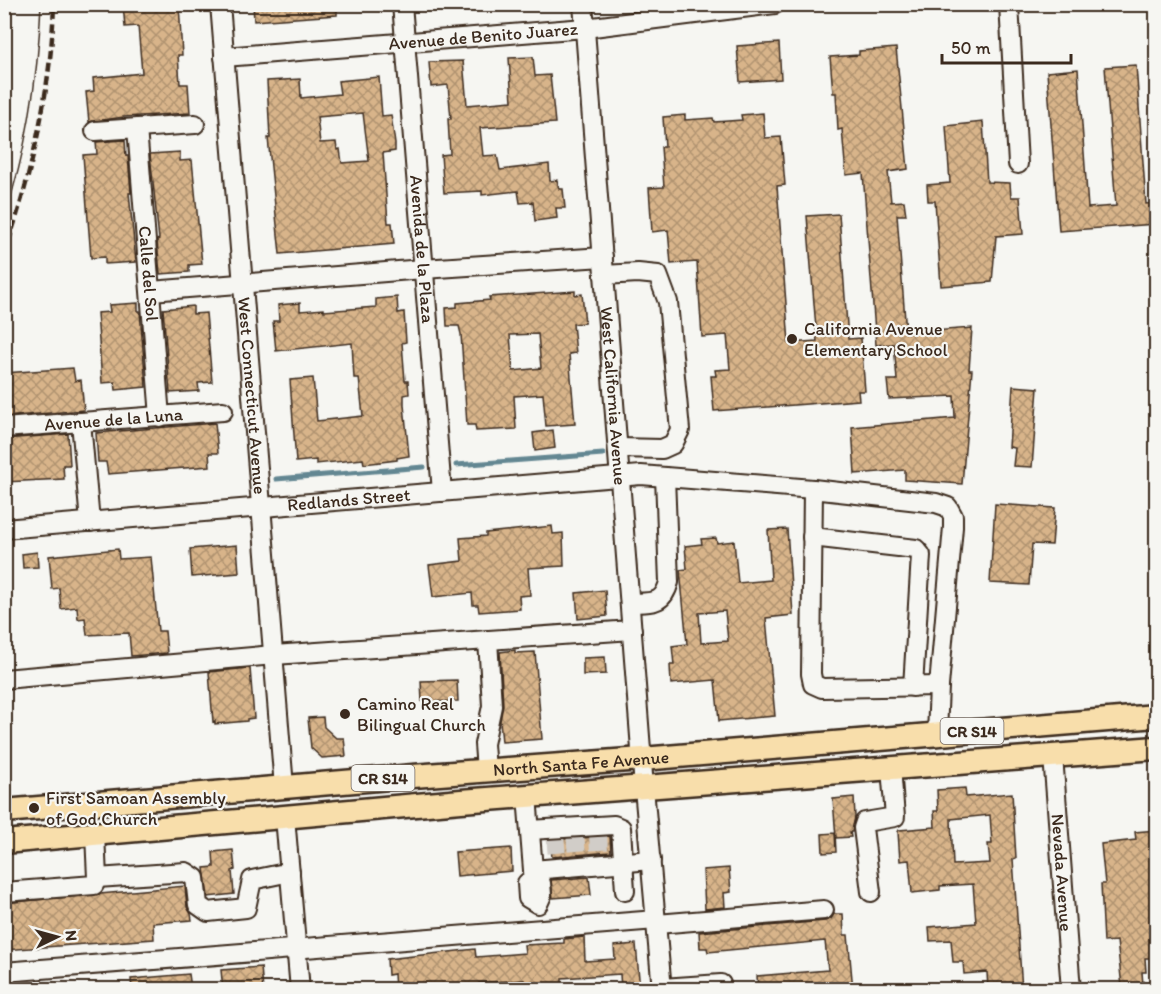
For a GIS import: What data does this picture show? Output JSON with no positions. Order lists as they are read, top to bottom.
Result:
{
  "streets": {
    "main road": ["CR S14", "North Santa Fe Avenue"],
    "street": [
      "Avenue de Benito Juarez",
      "Avenida de la Plaza",
      "Calle del Sol",
      "West Connecticut Avenue",
      "West California Avenue",
      "Avenue de la Luna",
      "Redlands Street",
      "Nevada Avenue"
    ]
  },
  "crossings": [
    ["Avenue de Benito Juarez", "Avenida de la Plaza"],
    ["Avenue de Benito Juarez", "West Connecticut Avenue"],
    ["Avenue de Benito Juarez", "West California Avenue"],
    ["Avenida de la Plaza", "Redlands Street"],
    ["Calle del Sol", "Avenue de la Luna"],
    ["West Connecticut Avenue", "Redlands Street"],
    ["West Connecticut Avenue", "North Santa Fe Avenue"],
    ["West California Avenue", "Redlands Street"],
    ["West California Avenue", "North Santa Fe Avenue"],
    ["North Santa Fe Avenue", "Nevada Avenue"]
  ],
  "places": ["California Avenue Elementary School", "Camino Real Bilingual Church", "First Samoan Assembly of God Church"],
  "scale_bar": "50 m",
  "north": "right"
}
